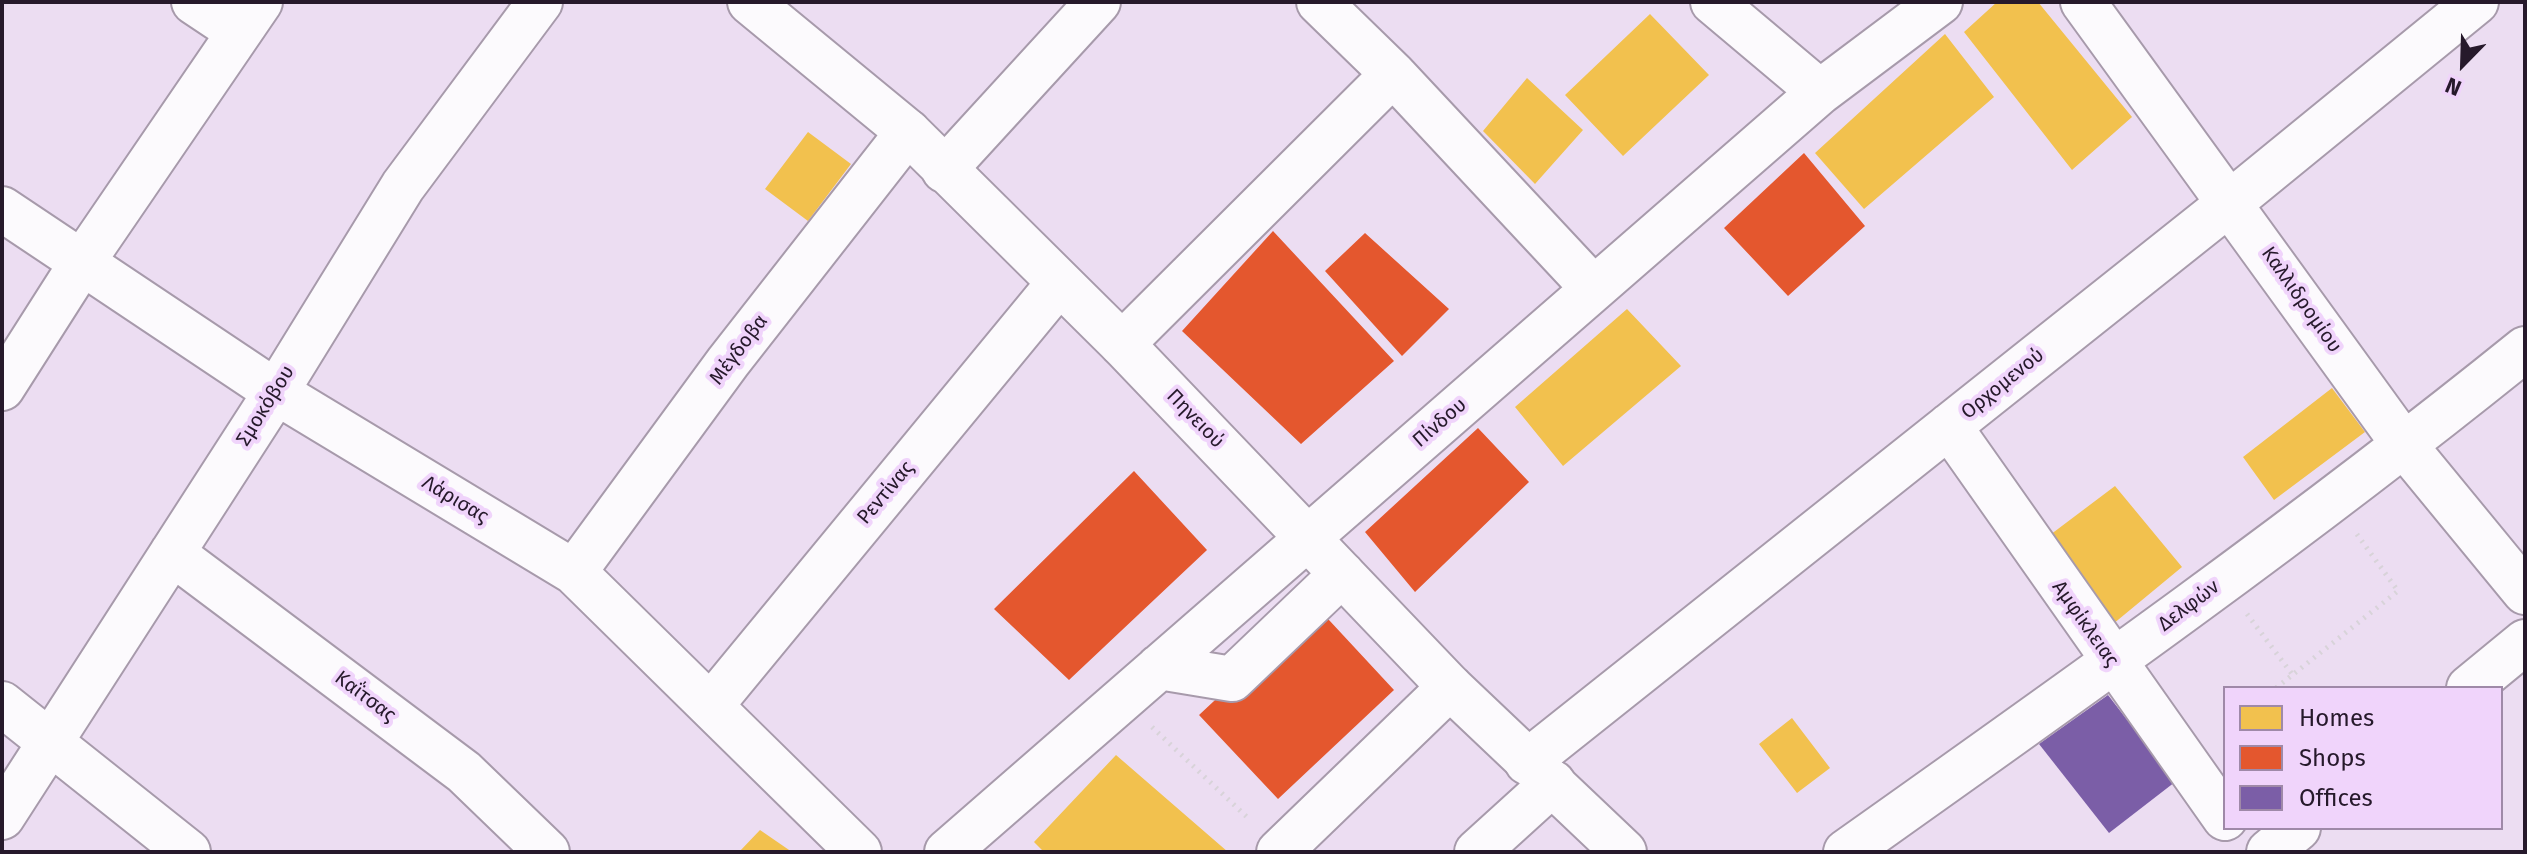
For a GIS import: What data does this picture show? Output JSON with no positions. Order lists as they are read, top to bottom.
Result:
{
  "streets": {
    "street": [
      "Καλλιδρομίου",
      "Μέγδοβα",
      "Ορχομενού",
      "Σμοκόβου",
      "Πηνειού",
      "Πίνδου",
      "Ρεντίνας",
      "Λάρισας",
      "Δελφών",
      "Αμφίκλειας",
      "Καΐτσας"
    ]
  },
  "crossings": [
    ["Καλλιδρομίου", "Ορχομενού"],
    ["Καλλιδρομίου", "Δελφών"],
    ["Μέγδοβα", "Πηνειού"],
    ["Μέγδοβα", "Λάρισας"],
    ["Ορχομενού", "Πηνειού"],
    ["Ορχομενού", "Αμφίκλειας"],
    ["Σμοκόβου", "Λάρισας"],
    ["Σμοκόβου", "Καΐτσας"],
    ["Πηνειού", "Πίνδου"],
    ["Πηνειού", "Ρεντίνας"],
    ["Ρεντίνας", "Λάρισας"],
    ["Δελφών", "Αμφίκλειας"]
  ],
  "legend": ["Homes", "Shops", "Offices"],
  "north": "bottom left"
}
